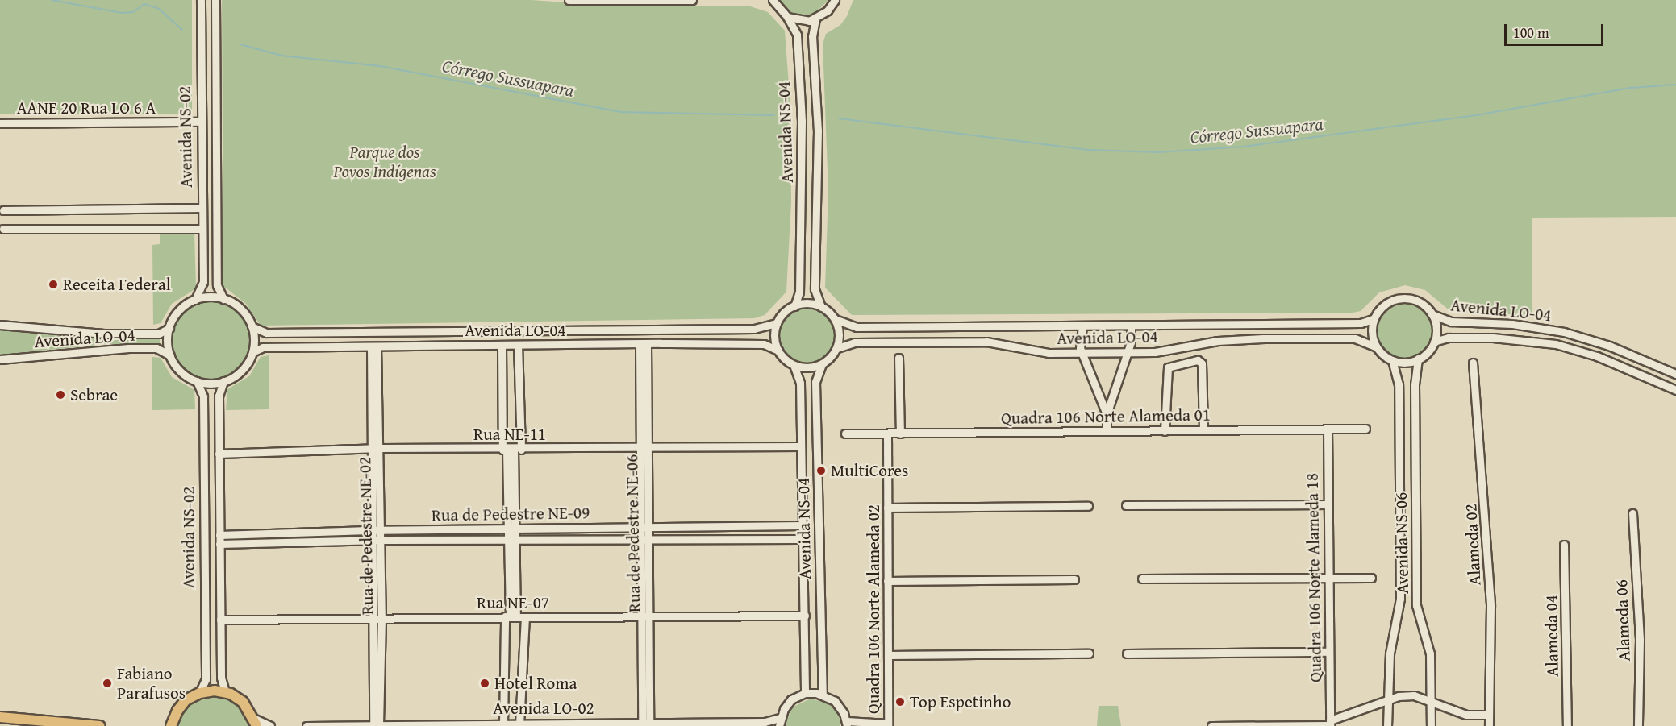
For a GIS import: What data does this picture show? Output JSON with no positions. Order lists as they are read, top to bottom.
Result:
{
  "streets": {
    "street": [
      "AANE 20 Rua LO 6 A",
      "Avenida NS-04",
      "Avenida NS-02",
      "Avenida LO-04",
      "Quadra 106 Norte Alameda 01",
      "Rua NE-11",
      "Rua de Pedestre NE-09",
      "Rua de Pedestre NE-06",
      "Rua de Pedestre NE-02",
      "Avenida NS-06",
      "Alameda 02",
      "Quadra 106 Norte Alameda 18",
      "Rua NE-07",
      "Quadra 106 Norte Alameda 02",
      "Alameda 06",
      "Alameda 04",
      "Avenida LO-02"
    ]
  },
  "crossings": [
    ["AANE 20 Rua LO 6 A", "Avenida NS-02"],
    ["Avenida NS-04", "Avenida LO-04"],
    ["Avenida NS-04", "Rua NE-11"],
    ["Avenida NS-04", "Rua de Pedestre NE-09"],
    ["Avenida NS-04", "Rua NE-07"],
    ["Avenida NS-02", "Avenida LO-04"],
    ["Avenida NS-02", "Rua NE-11"],
    ["Avenida NS-02", "Rua de Pedestre NE-09"],
    ["Avenida NS-02", "Rua NE-07"],
    ["Avenida LO-04", "Rua de Pedestre NE-06"],
    ["Avenida LO-04", "Rua de Pedestre NE-02"],
    ["Avenida LO-04", "Avenida NS-06"],
    ["Quadra 106 Norte Alameda 01", "Quadra 106 Norte Alameda 18"],
    ["Quadra 106 Norte Alameda 01", "Quadra 106 Norte Alameda 02"],
    ["Rua NE-11", "Rua de Pedestre NE-06"],
    ["Rua NE-11", "Rua de Pedestre NE-02"],
    ["Rua de Pedestre NE-09", "Rua de Pedestre NE-06"],
    ["Rua de Pedestre NE-09", "Rua de Pedestre NE-02"],
    ["Rua de Pedestre NE-06", "Rua NE-07"],
    ["Rua de Pedestre NE-06", "Avenida LO-02"],
    ["Rua de Pedestre NE-02", "Rua NE-07"],
    ["Rua de Pedestre NE-02", "Avenida LO-02"]
  ],
  "water": ["Córrego Sussuapara"],
  "parks": ["Parque dos Povos Indígenas"],
  "places": [
    "Receita Federal",
    "Sebrae",
    "MultiCores",
    "Fabiano Parafusos",
    "Hotel Roma",
    "Top Espetinho"
  ],
  "scale_bar": "100 m"
}
